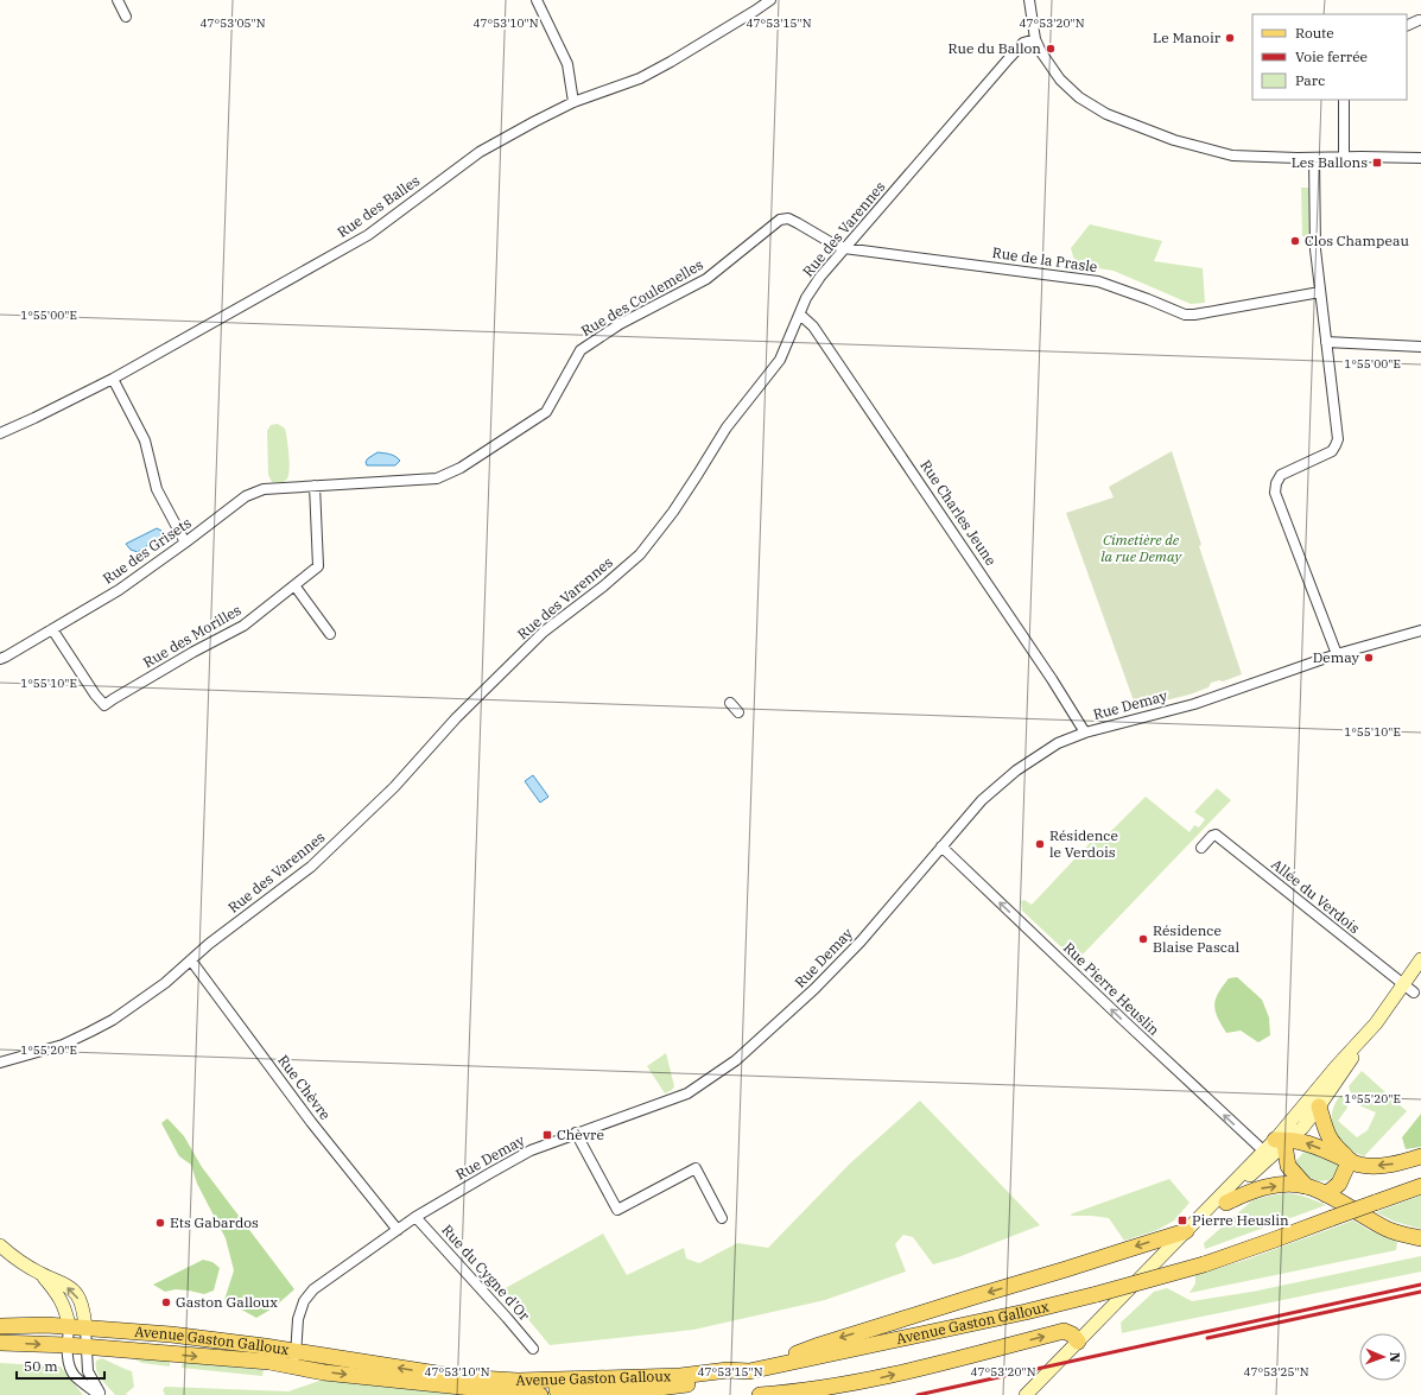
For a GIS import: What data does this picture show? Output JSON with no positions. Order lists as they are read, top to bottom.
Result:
{
  "streets": {
    "main road": ["Avenue Gaston Galloux"],
    "street": [
      "Rue des Balles",
      "Rue des Varennes",
      "Rue de la Prasle",
      "Rue des Coulemelles",
      "Rue Charles Jeune",
      "Rue des Grisets",
      "Rue des Morilles",
      "Rue Demay",
      "Allée du Verdois",
      "Rue Pierre Heuslin",
      "Rue Chèvre",
      "Rue du Cygne d'Or"
    ]
  },
  "crossings": [
    ["Rue des Varennes", "Rue de la Prasle"],
    ["Rue des Varennes", "Rue des Coulemelles"],
    ["Rue des Varennes", "Rue Charles Jeune"],
    ["Rue des Varennes", "Rue Chèvre"],
    ["Rue de la Prasle", "Rue des Coulemelles"],
    ["Rue des Coulemelles", "Rue des Grisets"],
    ["Rue des Coulemelles", "Rue des Morilles"],
    ["Rue Charles Jeune", "Rue Demay"],
    ["Rue des Grisets", "Rue des Morilles"],
    ["Rue Demay", "Rue Pierre Heuslin"],
    ["Rue Demay", "Rue Chèvre"],
    ["Rue Demay", "Rue du Cygne d'Or"],
    ["Rue Demay", "Avenue Gaston Galloux"]
  ],
  "one_way": ["Rue Pierre Heuslin"],
  "parks": ["Cimetière de la rue Demay"],
  "places": {
    "other": [
      "Le Manoir",
      "Rue du Ballon",
      "Clos Champeau",
      "Demay",
      "Résidence le Verdois",
      "Résidence Blaise Pascal",
      "Ets Gabardos",
      "Gaston Galloux"
    ],
    "transit": ["Les Ballons", "Chèvre", "Pierre Heuslin"]
  },
  "legend": ["Route", "Voie ferrée", "Parc"],
  "scale_bar": "50 m",
  "north": "right",
  "coordinates": [
    "47°53'05\"N",
    "47°53'10\"N",
    "47°53'15\"N",
    "47°53'20\"N",
    "1°55'00\"E",
    "1°55'10\"E",
    "1°55'20\"E",
    "47°53'25\"N"
  ]
}
